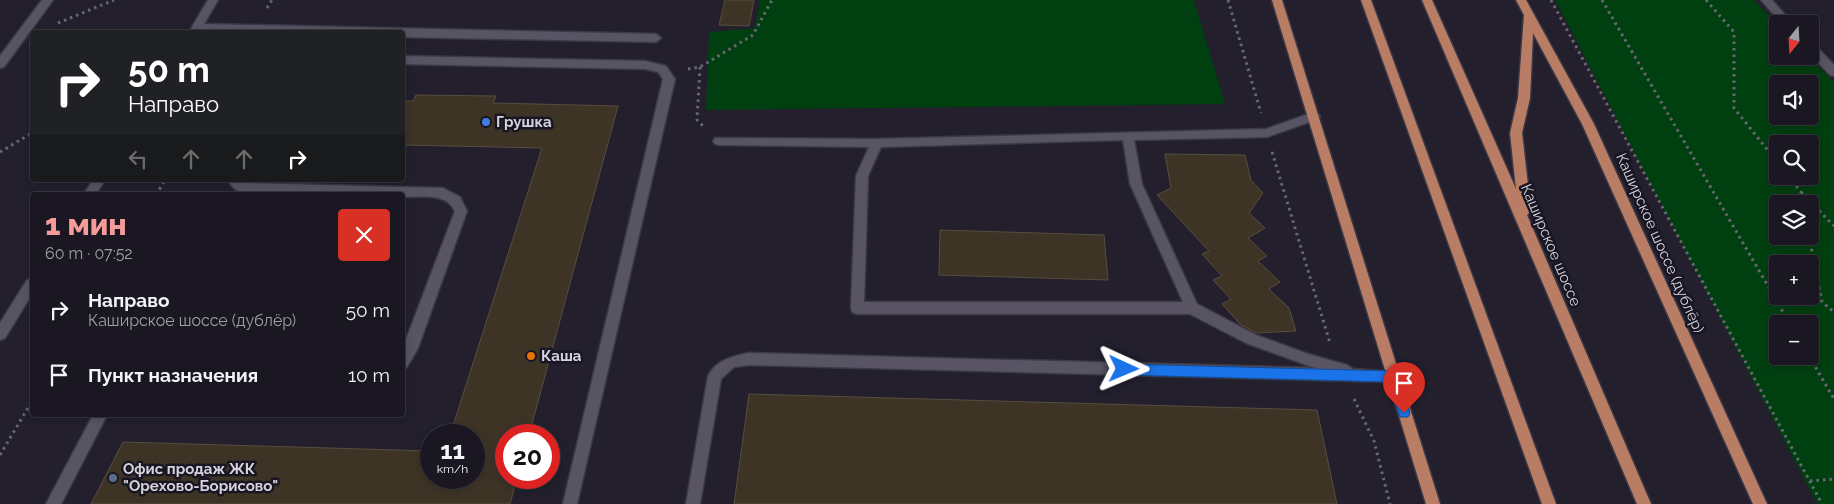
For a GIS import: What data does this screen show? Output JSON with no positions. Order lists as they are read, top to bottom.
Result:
{
  "streets": {
    "main road": ["Каширское шоссе (дублёр)", "Каширское шоссе"]
  },
  "places": ["Грушка", "Каша", "Офис продаж ЖК \"Орехово-Борисово\""],
  "north": "bottom",
  "page": {
    "map_buttons": ["+", "−"],
    "turn": ["50 m", "Направо"],
    "heading": ["1 мин", "60 m · 07:52"],
    "list": [
      {
        "name": "Направо",
        "note": "Каширское шоссе (дублёр)",
        "value": "50 m"
      },
      {
        "name": "Пункт назначения",
        "value": "10 m"
      }
    ],
    "speed": "11 km/h",
    "limit": "20"
  }
}
